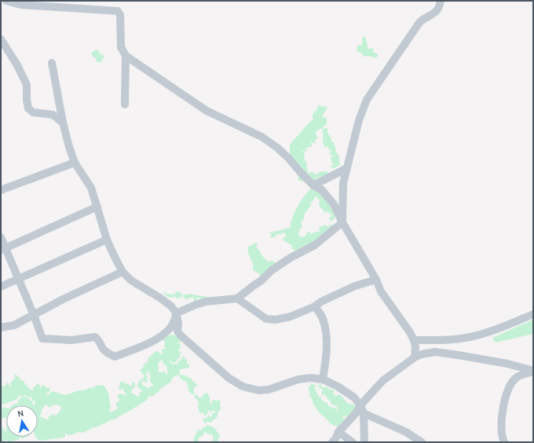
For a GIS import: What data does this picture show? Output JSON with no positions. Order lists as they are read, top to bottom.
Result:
{
  "north": "top"
}
